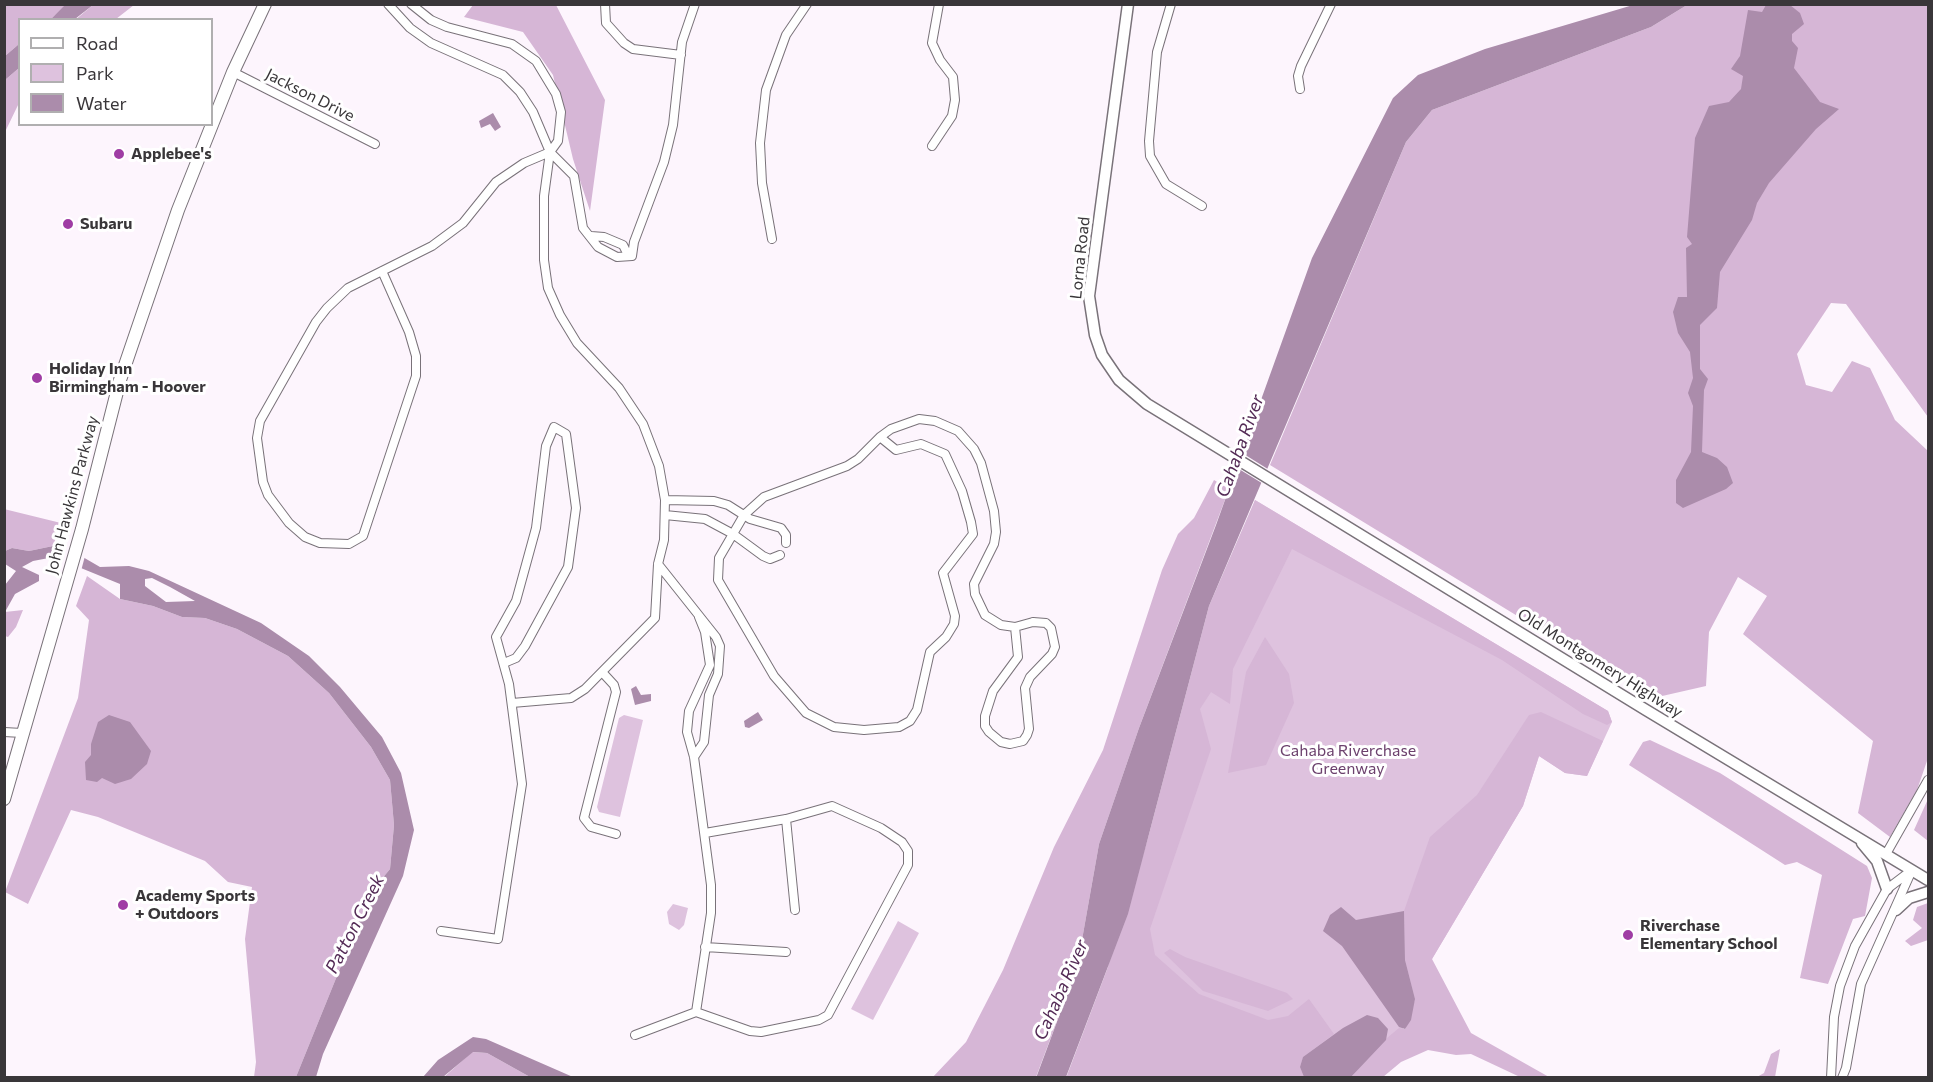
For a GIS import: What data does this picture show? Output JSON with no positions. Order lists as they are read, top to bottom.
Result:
{
  "streets": {
    "main road": ["John Hawkins Parkway"],
    "street": ["Jackson Drive", "Lorna Road", "Old Montgomery Highway"]
  },
  "crossings": [
    ["Jackson Drive", "John Hawkins Parkway"],
    ["Lorna Road", "Old Montgomery Highway"]
  ],
  "water": ["Cahaba River", "Patton Creek"],
  "parks": ["Cahaba Riverchase Greenway"],
  "places": [
    "Applebee's",
    "Subaru",
    "Holiday Inn Birmingham - Hoover",
    "Academy Sports + Outdoors",
    "Riverchase Elementary School"
  ],
  "legend": ["Road", "Park", "Water"]
}
